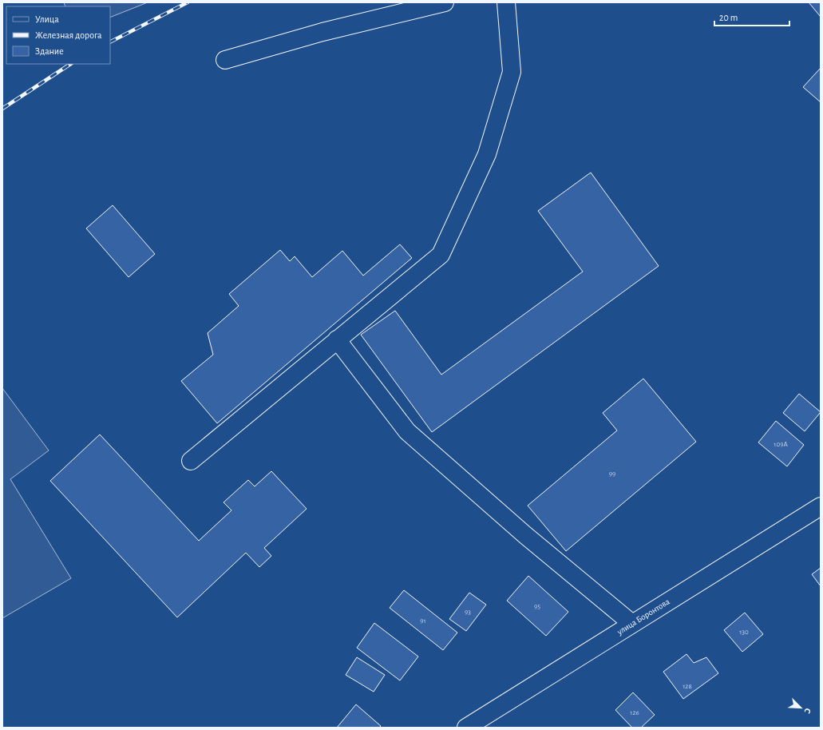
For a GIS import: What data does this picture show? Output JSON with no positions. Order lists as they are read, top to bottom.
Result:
{
  "streets": {
    "street": ["улица Боронтова"]
  },
  "house_numbers": [
    "109А",
    "99",
    "95",
    "93",
    "91",
    "130",
    "128",
    "126"
  ],
  "legend": ["Улица", "Железная дорога", "Здание"],
  "scale_bar": "20 m",
  "north": "bottom right"
}
